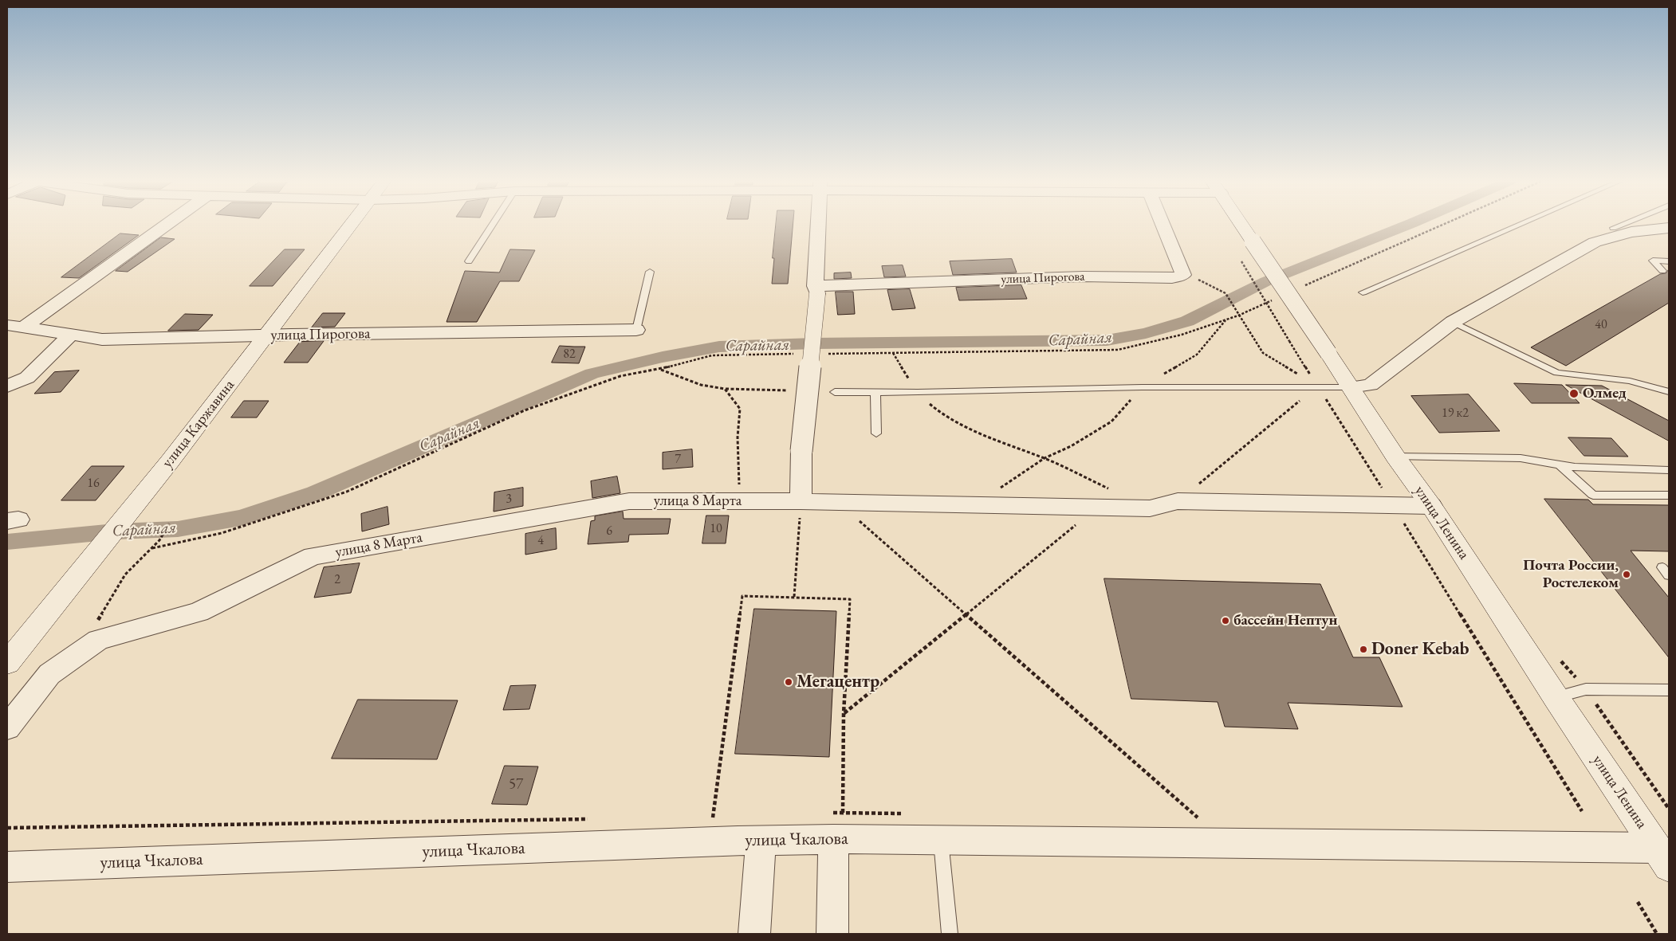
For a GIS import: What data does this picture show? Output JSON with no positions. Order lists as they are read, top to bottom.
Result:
{
  "streets": {
    "main road": ["улица Каржавина", "улица Ленина"],
    "street": ["улица Пирогова", "улица 8 Марта", "улица Чкалова"]
  },
  "crossings": [
    ["улица Пирогова", "улица Каржавина"],
    ["улица 8 Марта", "улица Ленина"],
    ["улица Ленина", "улица Чкалова"]
  ],
  "water": ["Сарайная"],
  "places": [
    "Олмед",
    "Почта России, Ростелеком",
    "бассейн Нептун",
    "Doner Kebab",
    "Мегацентр"
  ],
  "house_numbers": [
    "40",
    "82",
    "19 к2",
    "7",
    "16",
    "3",
    "10",
    "6",
    "4",
    "2",
    "57"
  ]
}
